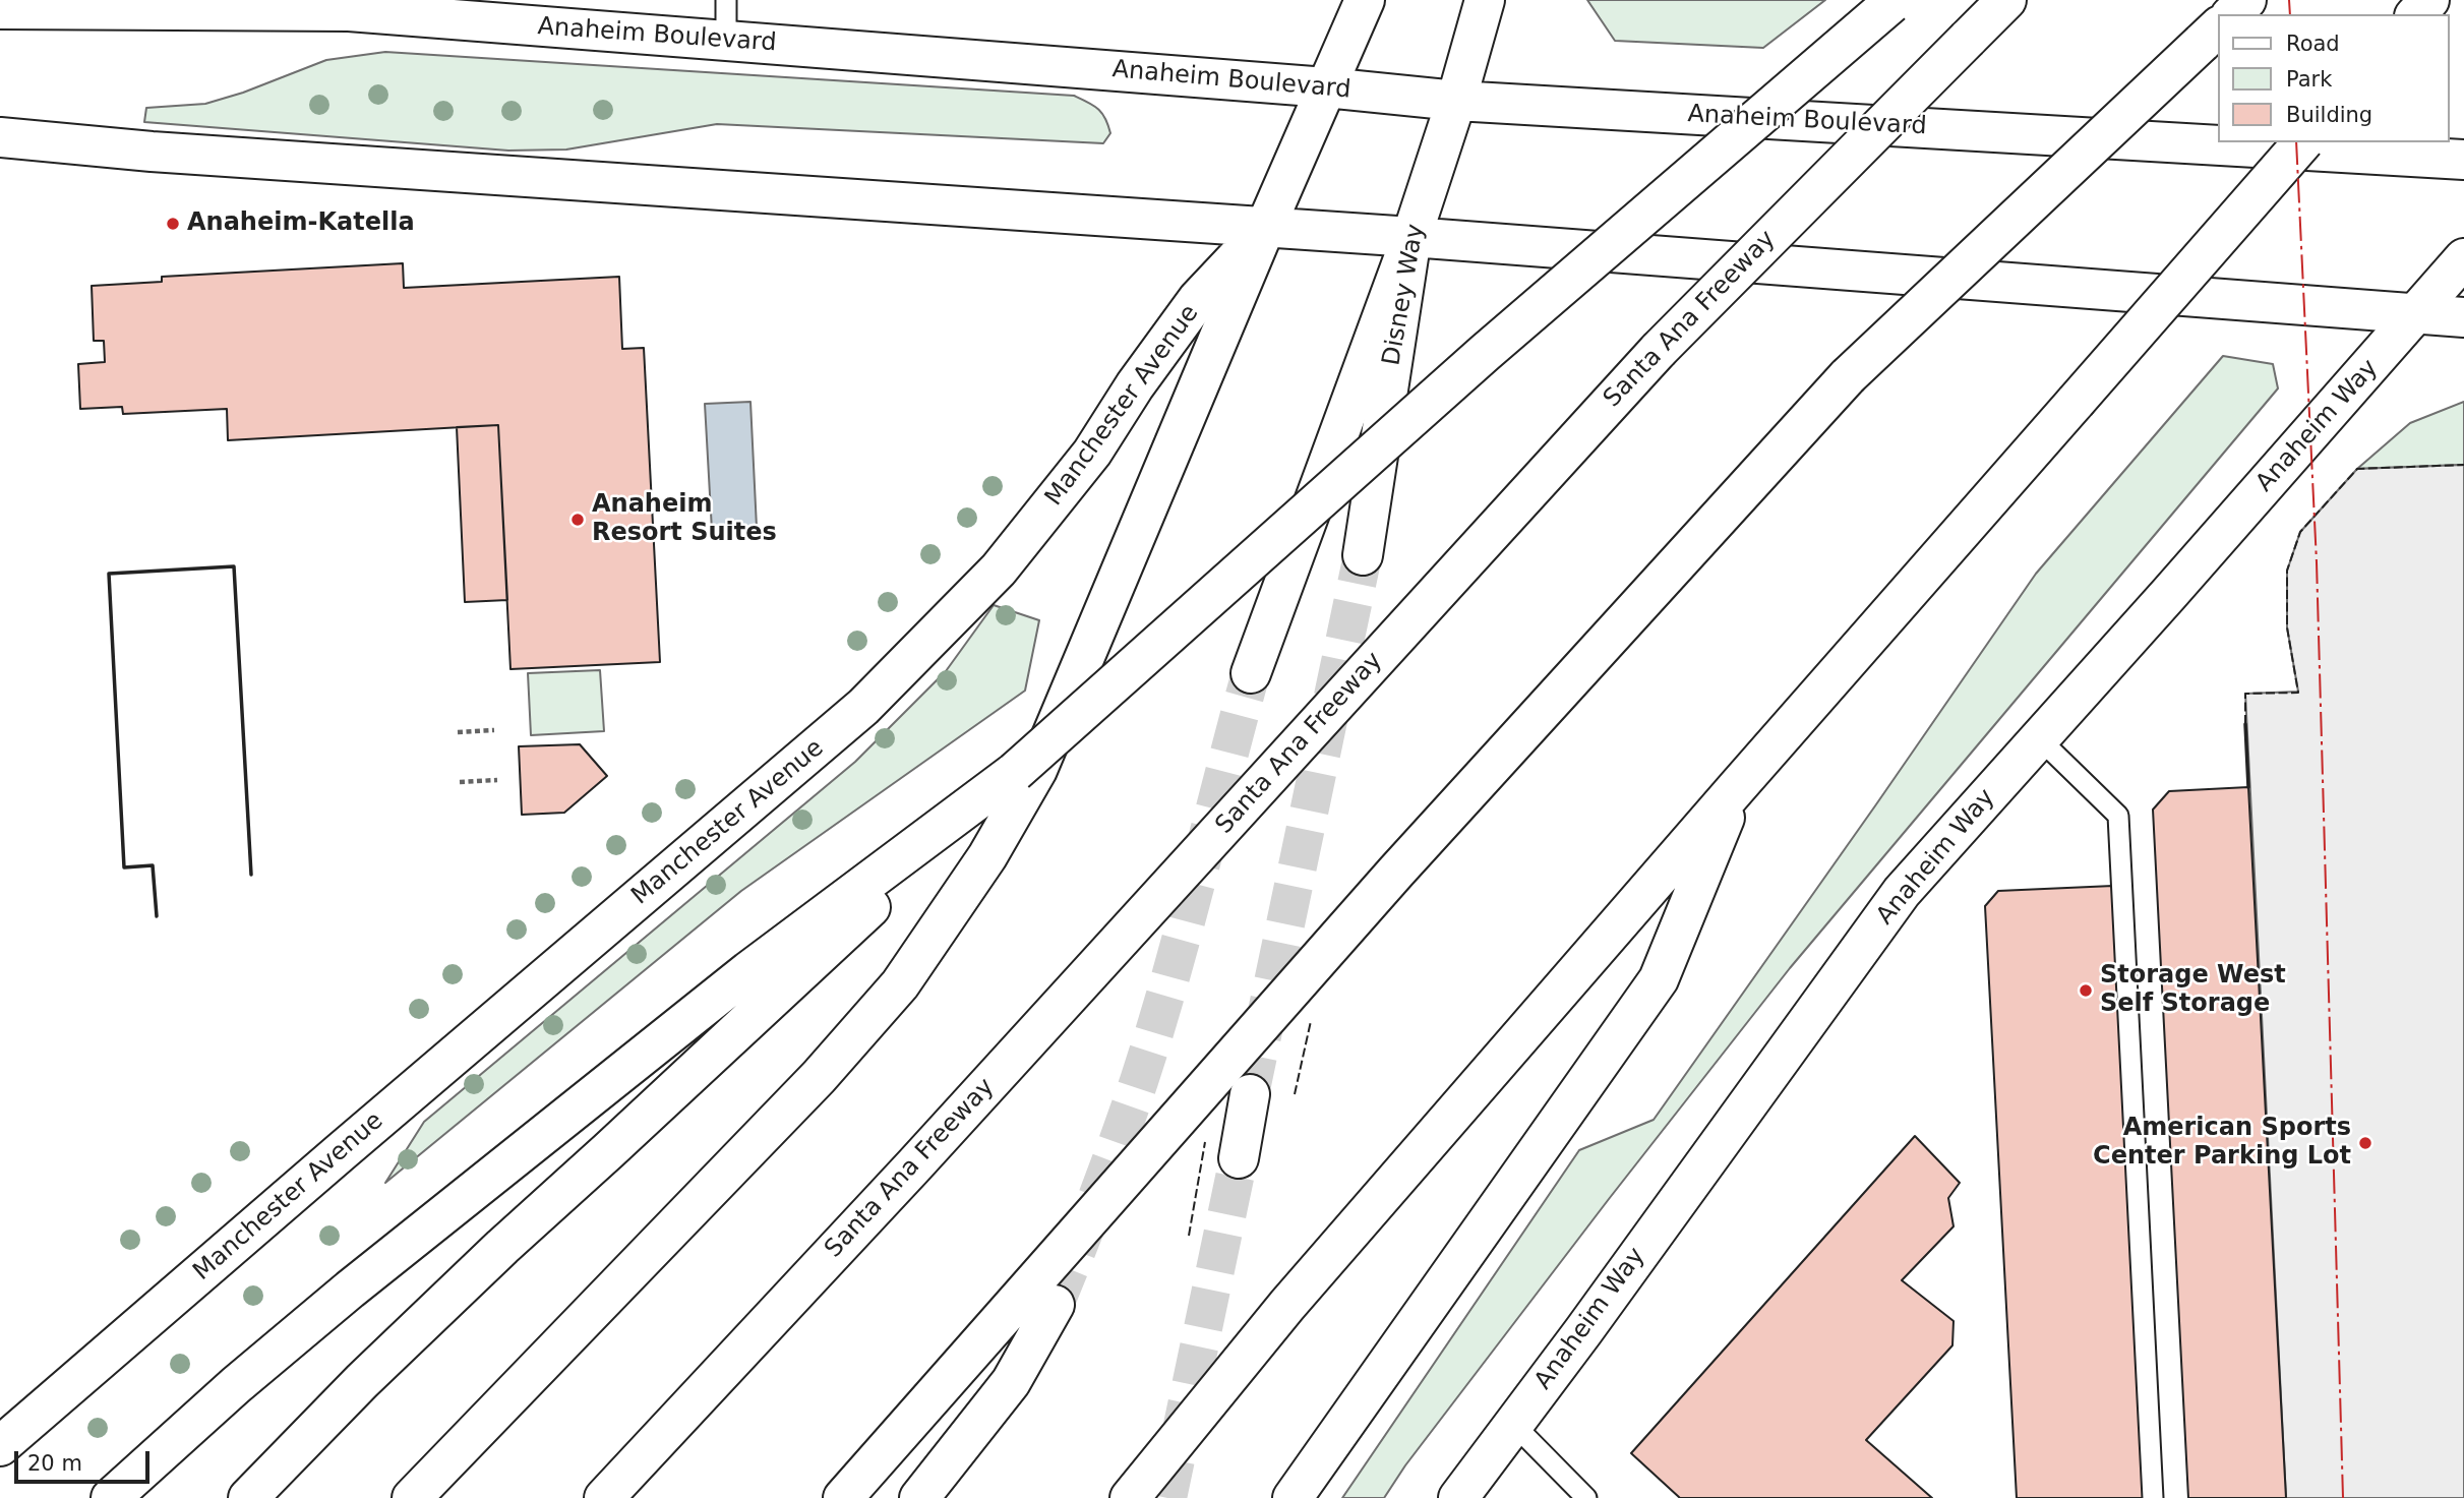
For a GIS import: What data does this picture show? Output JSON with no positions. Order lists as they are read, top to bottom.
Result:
{
  "streets": {
    "main road": [
      "Anaheim Boulevard",
      "Disney Way",
      "Santa Ana Freeway",
      "Manchester Avenue",
      "Anaheim Way"
    ]
  },
  "crossings": [
    ["Anaheim Boulevard", "Disney Way"],
    ["Anaheim Boulevard", "Manchester Avenue"]
  ],
  "places": [
    "Anaheim-Katella",
    "Anaheim Resort Suites",
    "Storage West Self Storage",
    "American Sports Center Parking Lot"
  ],
  "legend": ["Road", "Park", "Building"],
  "scale_bar": "20 m"
}
